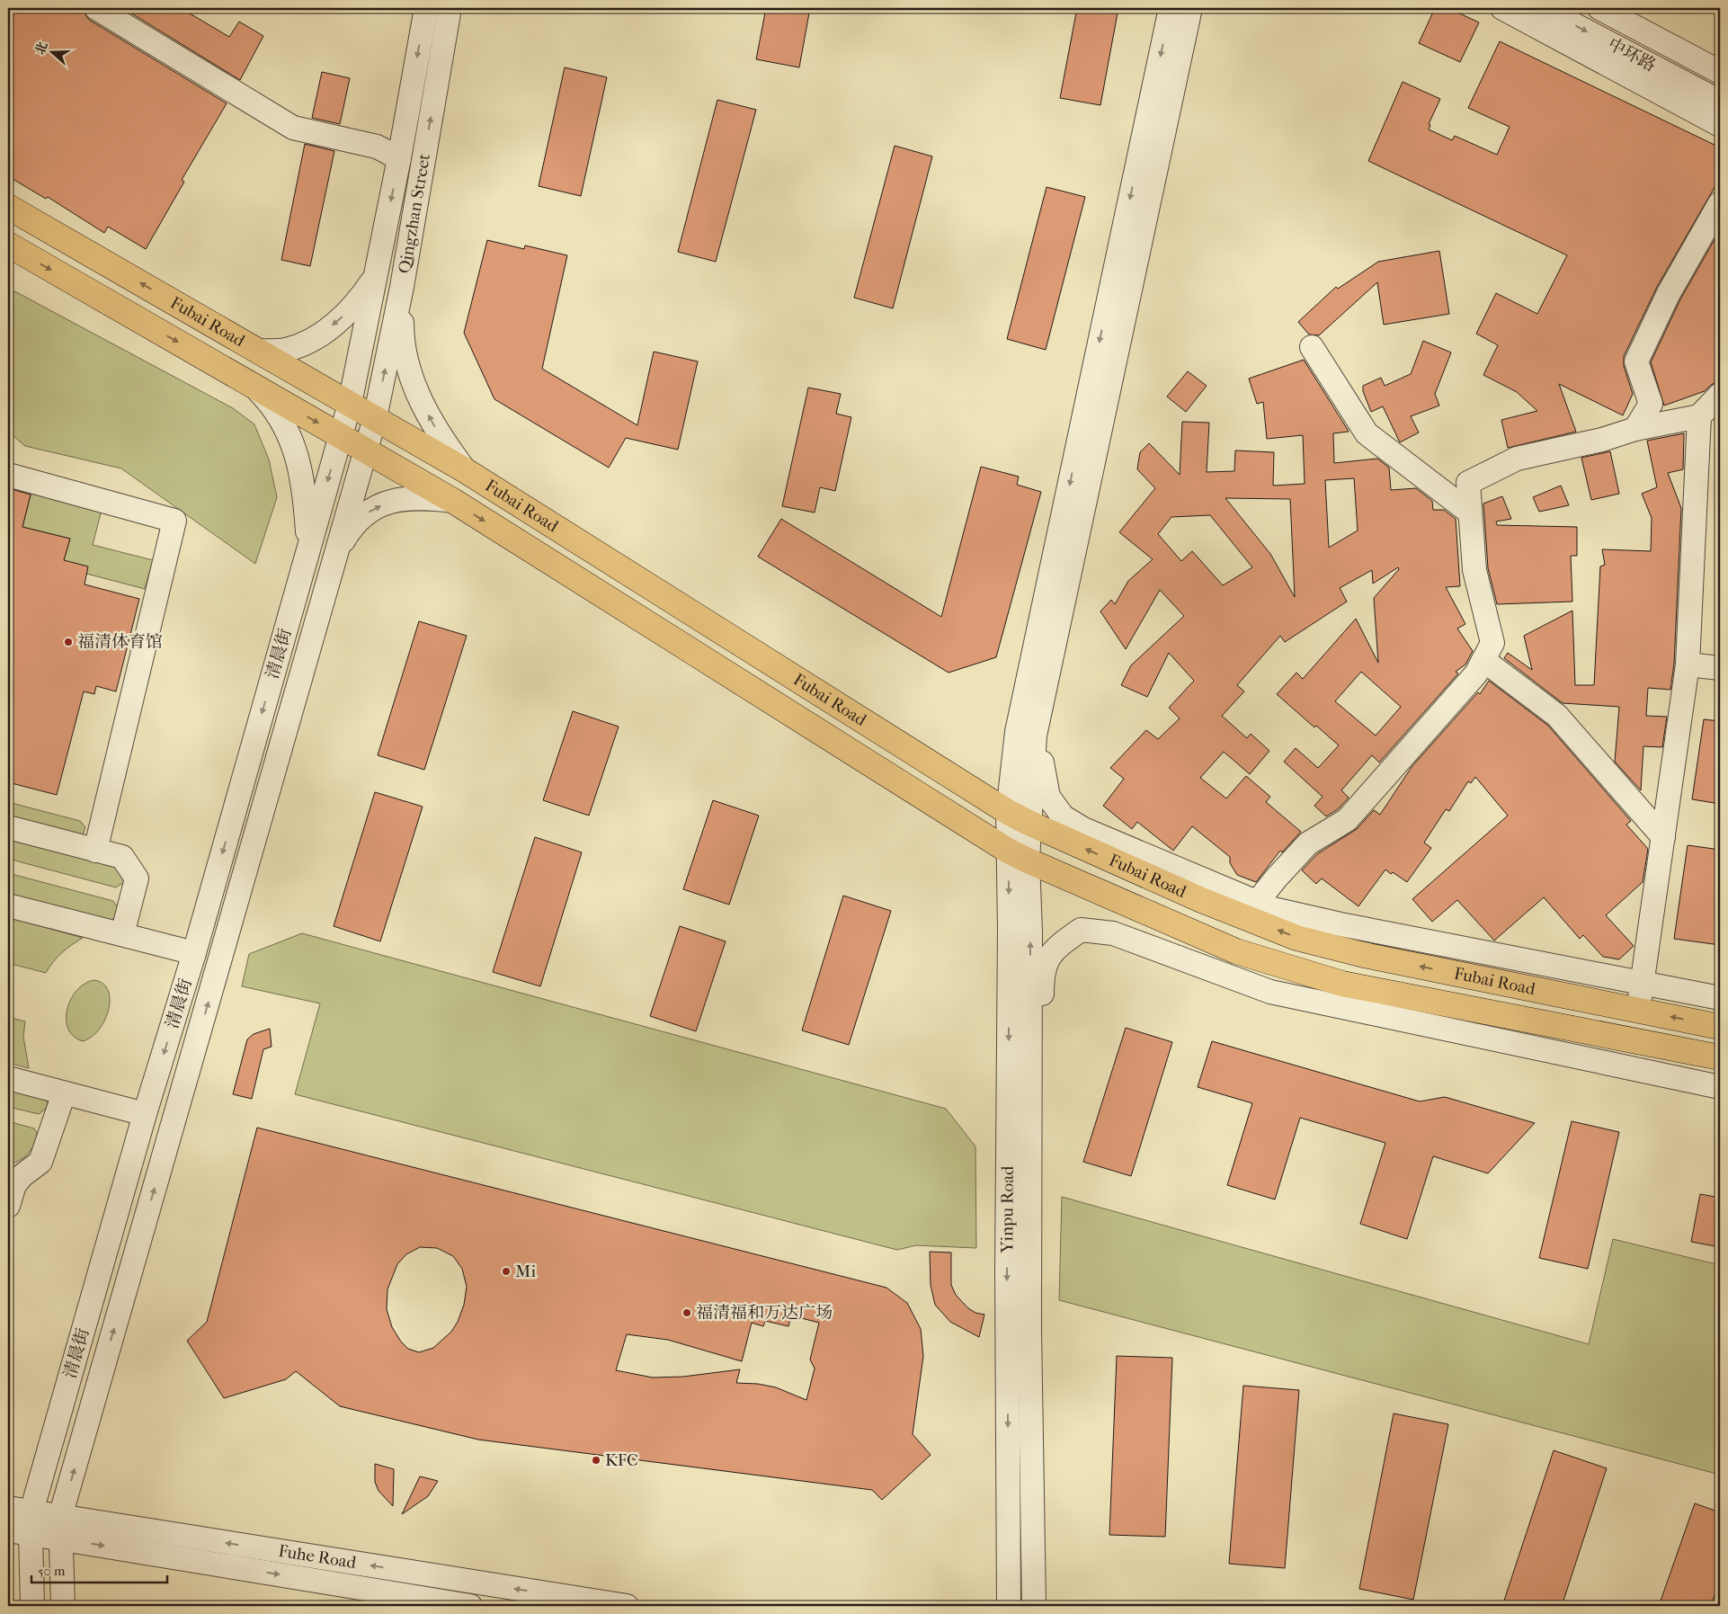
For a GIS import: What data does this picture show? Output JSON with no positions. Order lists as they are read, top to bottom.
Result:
{
  "streets": {
    "main road": ["Fubai Road"],
    "street": [
      "中环路",
      "Qingzhan Street",
      "清晨街",
      "Yinpu Road",
      "Fuhe Road"
    ]
  },
  "crossings": [
    ["Qingzhan Street", "Fubai Road"],
    ["Qingzhan Street", "清晨街"],
    ["Fubai Road", "清晨街"],
    ["Fubai Road", "Yinpu Road"],
    ["清晨街", "Fuhe Road"]
  ],
  "places": [
    "福清体育馆",
    "Mi",
    "福清福和万达广场",
    "KFC"
  ],
  "scale_bar": "50 m",
  "north": "left"
}
